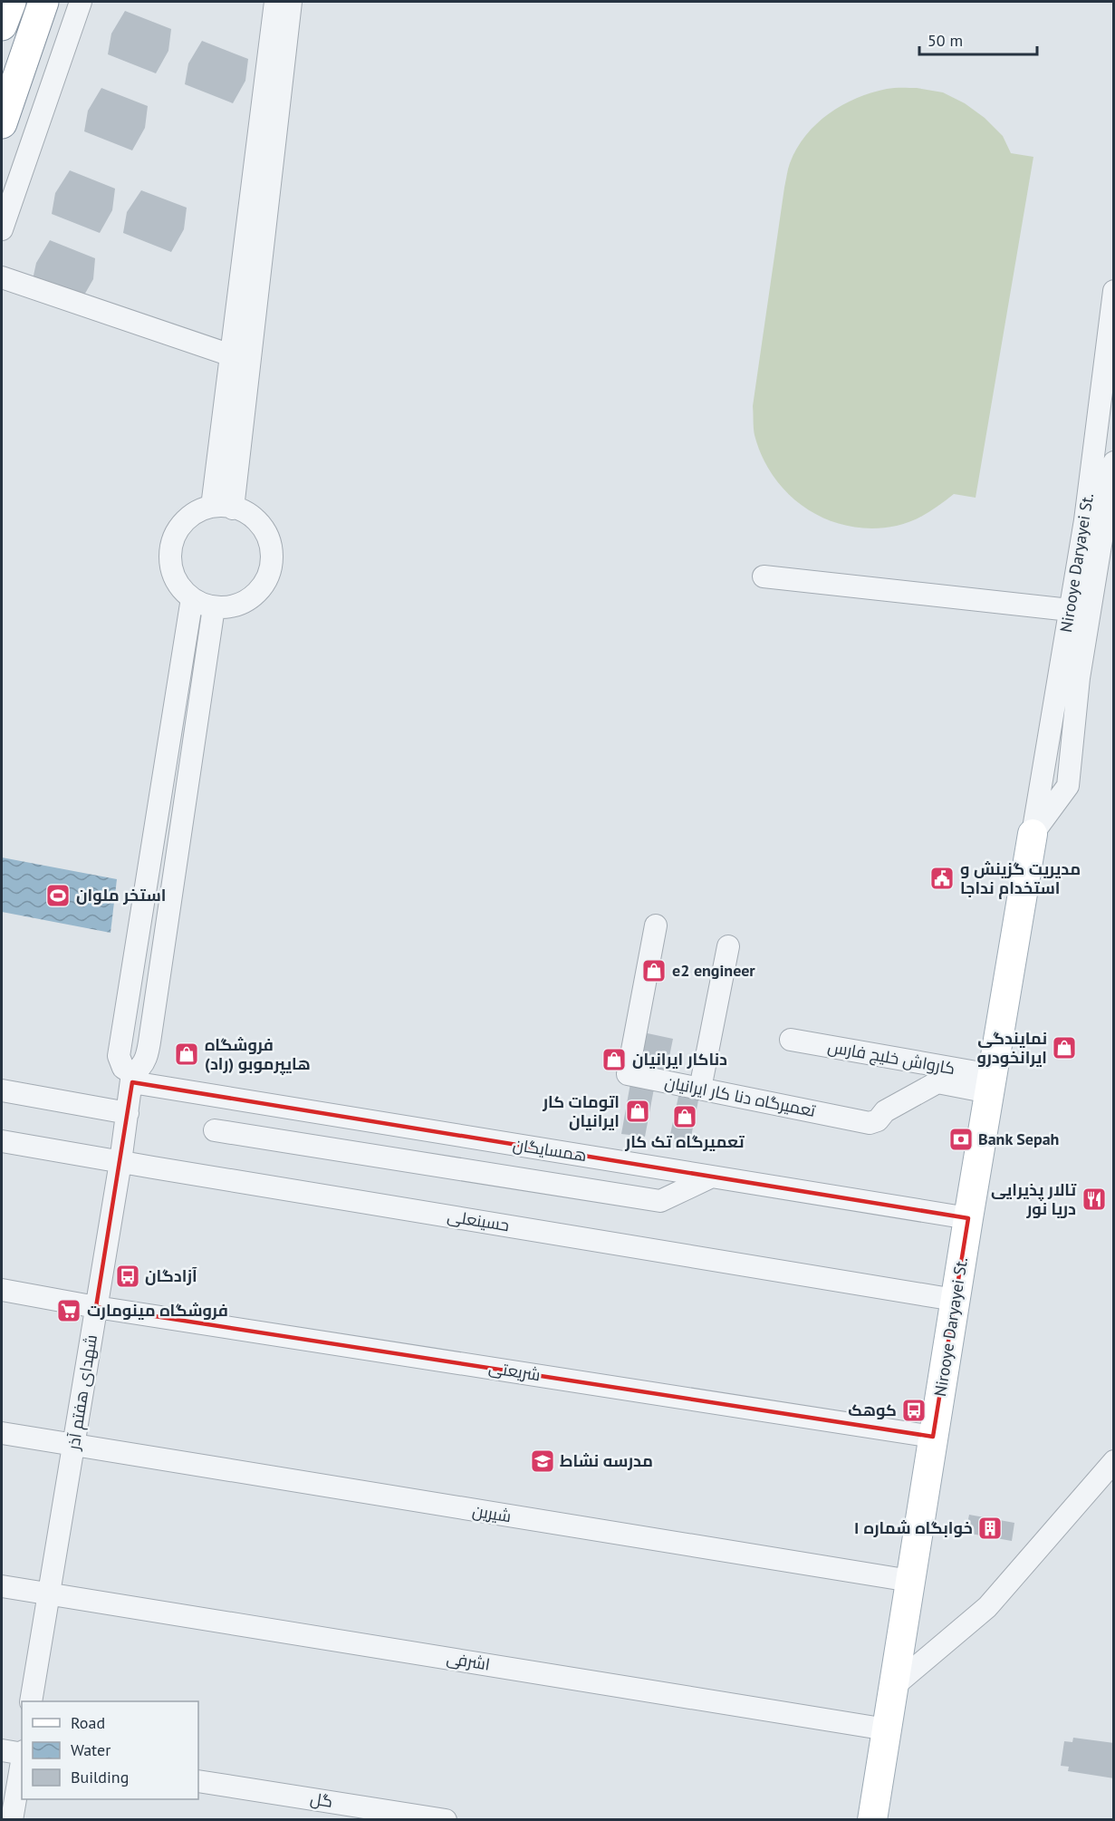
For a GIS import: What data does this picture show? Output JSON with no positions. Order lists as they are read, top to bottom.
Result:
{
  "streets": {
    "main road": ["Nirooye Daryayei St."],
    "street": [
      "کارواش خلیج فارس",
      "تعمیرگاه دنا کار ایرانیان",
      "همسایگان",
      "حسینعلی",
      "شریعتی",
      "شهدای هفتم آذر",
      "شیرین",
      "اشرفی",
      "گل"
    ]
  },
  "crossings": [
    ["Nirooye Daryayei St.", "کارواش خلیج فارس"],
    ["Nirooye Daryayei St.", "تعمیرگاه دنا کار ایرانیان"],
    ["Nirooye Daryayei St.", "همسایگان"],
    ["Nirooye Daryayei St.", "حسینعلی"],
    ["Nirooye Daryayei St.", "شریعتی"],
    ["Nirooye Daryayei St.", "شیرین"],
    ["Nirooye Daryayei St.", "اشرفی"],
    ["کارواش خلیج فارس", "تعمیرگاه دنا کار ایرانیان"],
    ["همسایگان", "شهدای هفتم آذر"],
    ["حسینعلی", "شهدای هفتم آذر"],
    ["شریعتی", "شهدای هفتم آذر"],
    ["شهدای هفتم آذر", "شیرین"],
    ["شهدای هفتم آذر", "اشرفی"]
  ],
  "places": {
    "public building": ["مدیریت گزینش و استخدام نداجا"],
    "sports": ["استخر ملوان"],
    "shop": [
      "e2 engineer",
      "نمایندگی ایرانخودرو",
      "فروشگاه هایپرموبو (راد)",
      "دناکار ایرانیان",
      "اتومات کار ایرانیان",
      "تعمیرگاه تک کار"
    ],
    "bank": ["Bank Sepah"],
    "restaurant": ["تالار پذیرایی دریا نور"],
    "bus stop": ["آزادگان", "کوهک"],
    "supermarket": ["فروشگاه مینومارت"],
    "school or university": ["مدرسه نشاط"],
    "building": ["خوابگاه شماره ۱"]
  },
  "legend": ["Road", "Water", "Building"],
  "scale_bar": "50 m"
}
